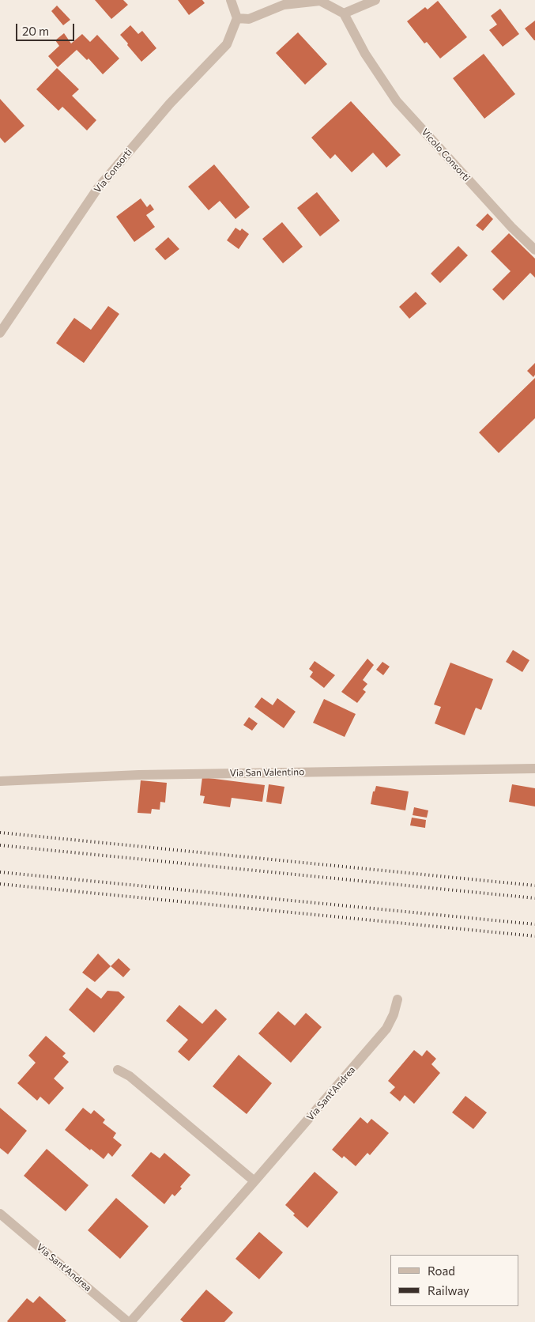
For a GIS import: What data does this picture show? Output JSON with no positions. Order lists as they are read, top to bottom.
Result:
{
  "streets": {
    "street": [
      "Vicolo Consorti",
      "Via Consorti",
      "Via San Valentino",
      "Via Sant'Andrea"
    ]
  },
  "legend": ["Road", "Railway"],
  "scale_bar": "20 m"
}
